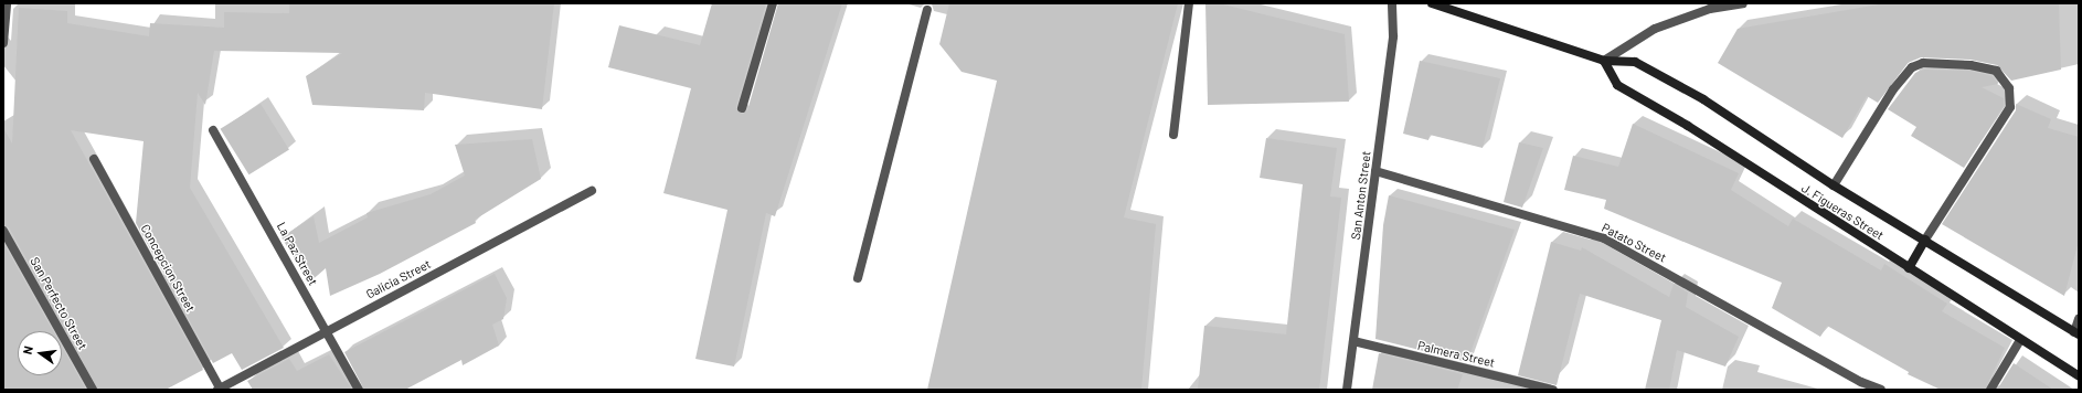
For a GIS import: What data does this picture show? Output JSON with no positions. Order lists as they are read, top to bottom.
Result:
{
  "streets": {
    "street": [
      "San Anton Street",
      "J. Figueras Street",
      "Patato Street",
      "La Paz Street",
      "Concepcion Street",
      "Galicia Street",
      "San Perfecto Street",
      "Palmera Street"
    ]
  },
  "crossings": [
    ["San Anton Street", "Patato Street"],
    ["San Anton Street", "Palmera Street"],
    ["La Paz Street", "Galicia Street"],
    ["Concepcion Street", "Galicia Street"]
  ],
  "north": "left"
}
